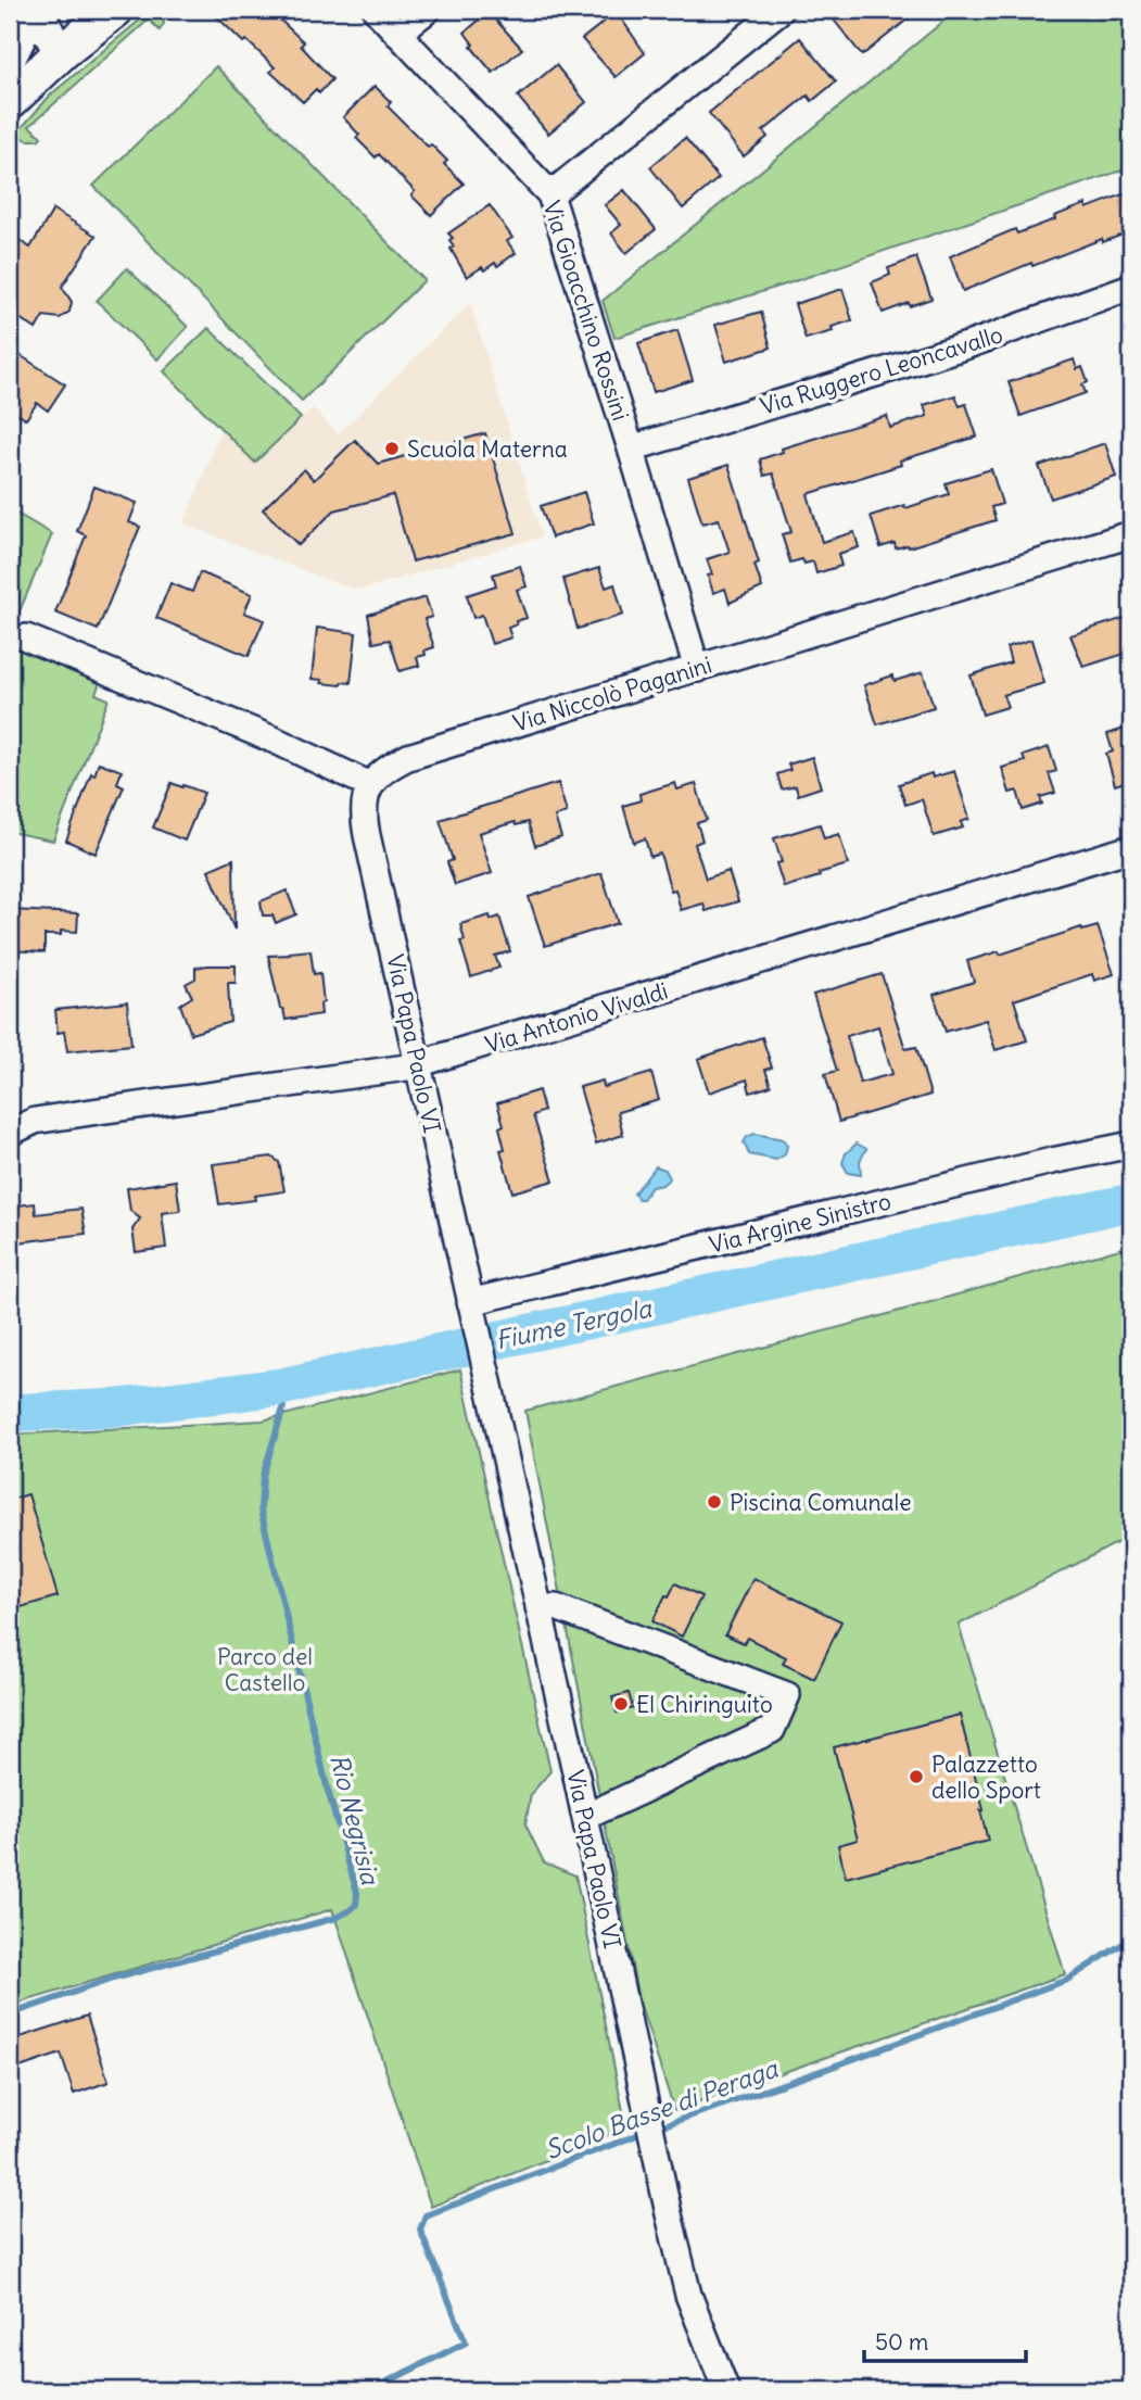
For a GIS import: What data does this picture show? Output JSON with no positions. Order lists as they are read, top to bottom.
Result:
{
  "streets": {
    "street": [
      "Via Gioacchino Rossini",
      "Via Ruggero Leoncavallo",
      "Via Niccolò Paganini",
      "Via Antonio Vivaldi",
      "Via Papa Paolo VI",
      "Via Argine Sinistro"
    ]
  },
  "crossings": [
    ["Via Gioacchino Rossini", "Via Ruggero Leoncavallo"],
    ["Via Gioacchino Rossini", "Via Niccolò Paganini"],
    ["Via Niccolò Paganini", "Via Papa Paolo VI"],
    ["Via Antonio Vivaldi", "Via Papa Paolo VI"],
    ["Via Papa Paolo VI", "Via Argine Sinistro"]
  ],
  "water": ["Fiume Tergola", "Rio Negrisia", "Scolo Basse di Peraga"],
  "parks": ["Parco del Castello"],
  "places": [
    "Scuola Materna",
    "Piscina Comunale",
    "El Chiringuito",
    "Palazzetto dello Sport"
  ],
  "scale_bar": "50 m"
}
